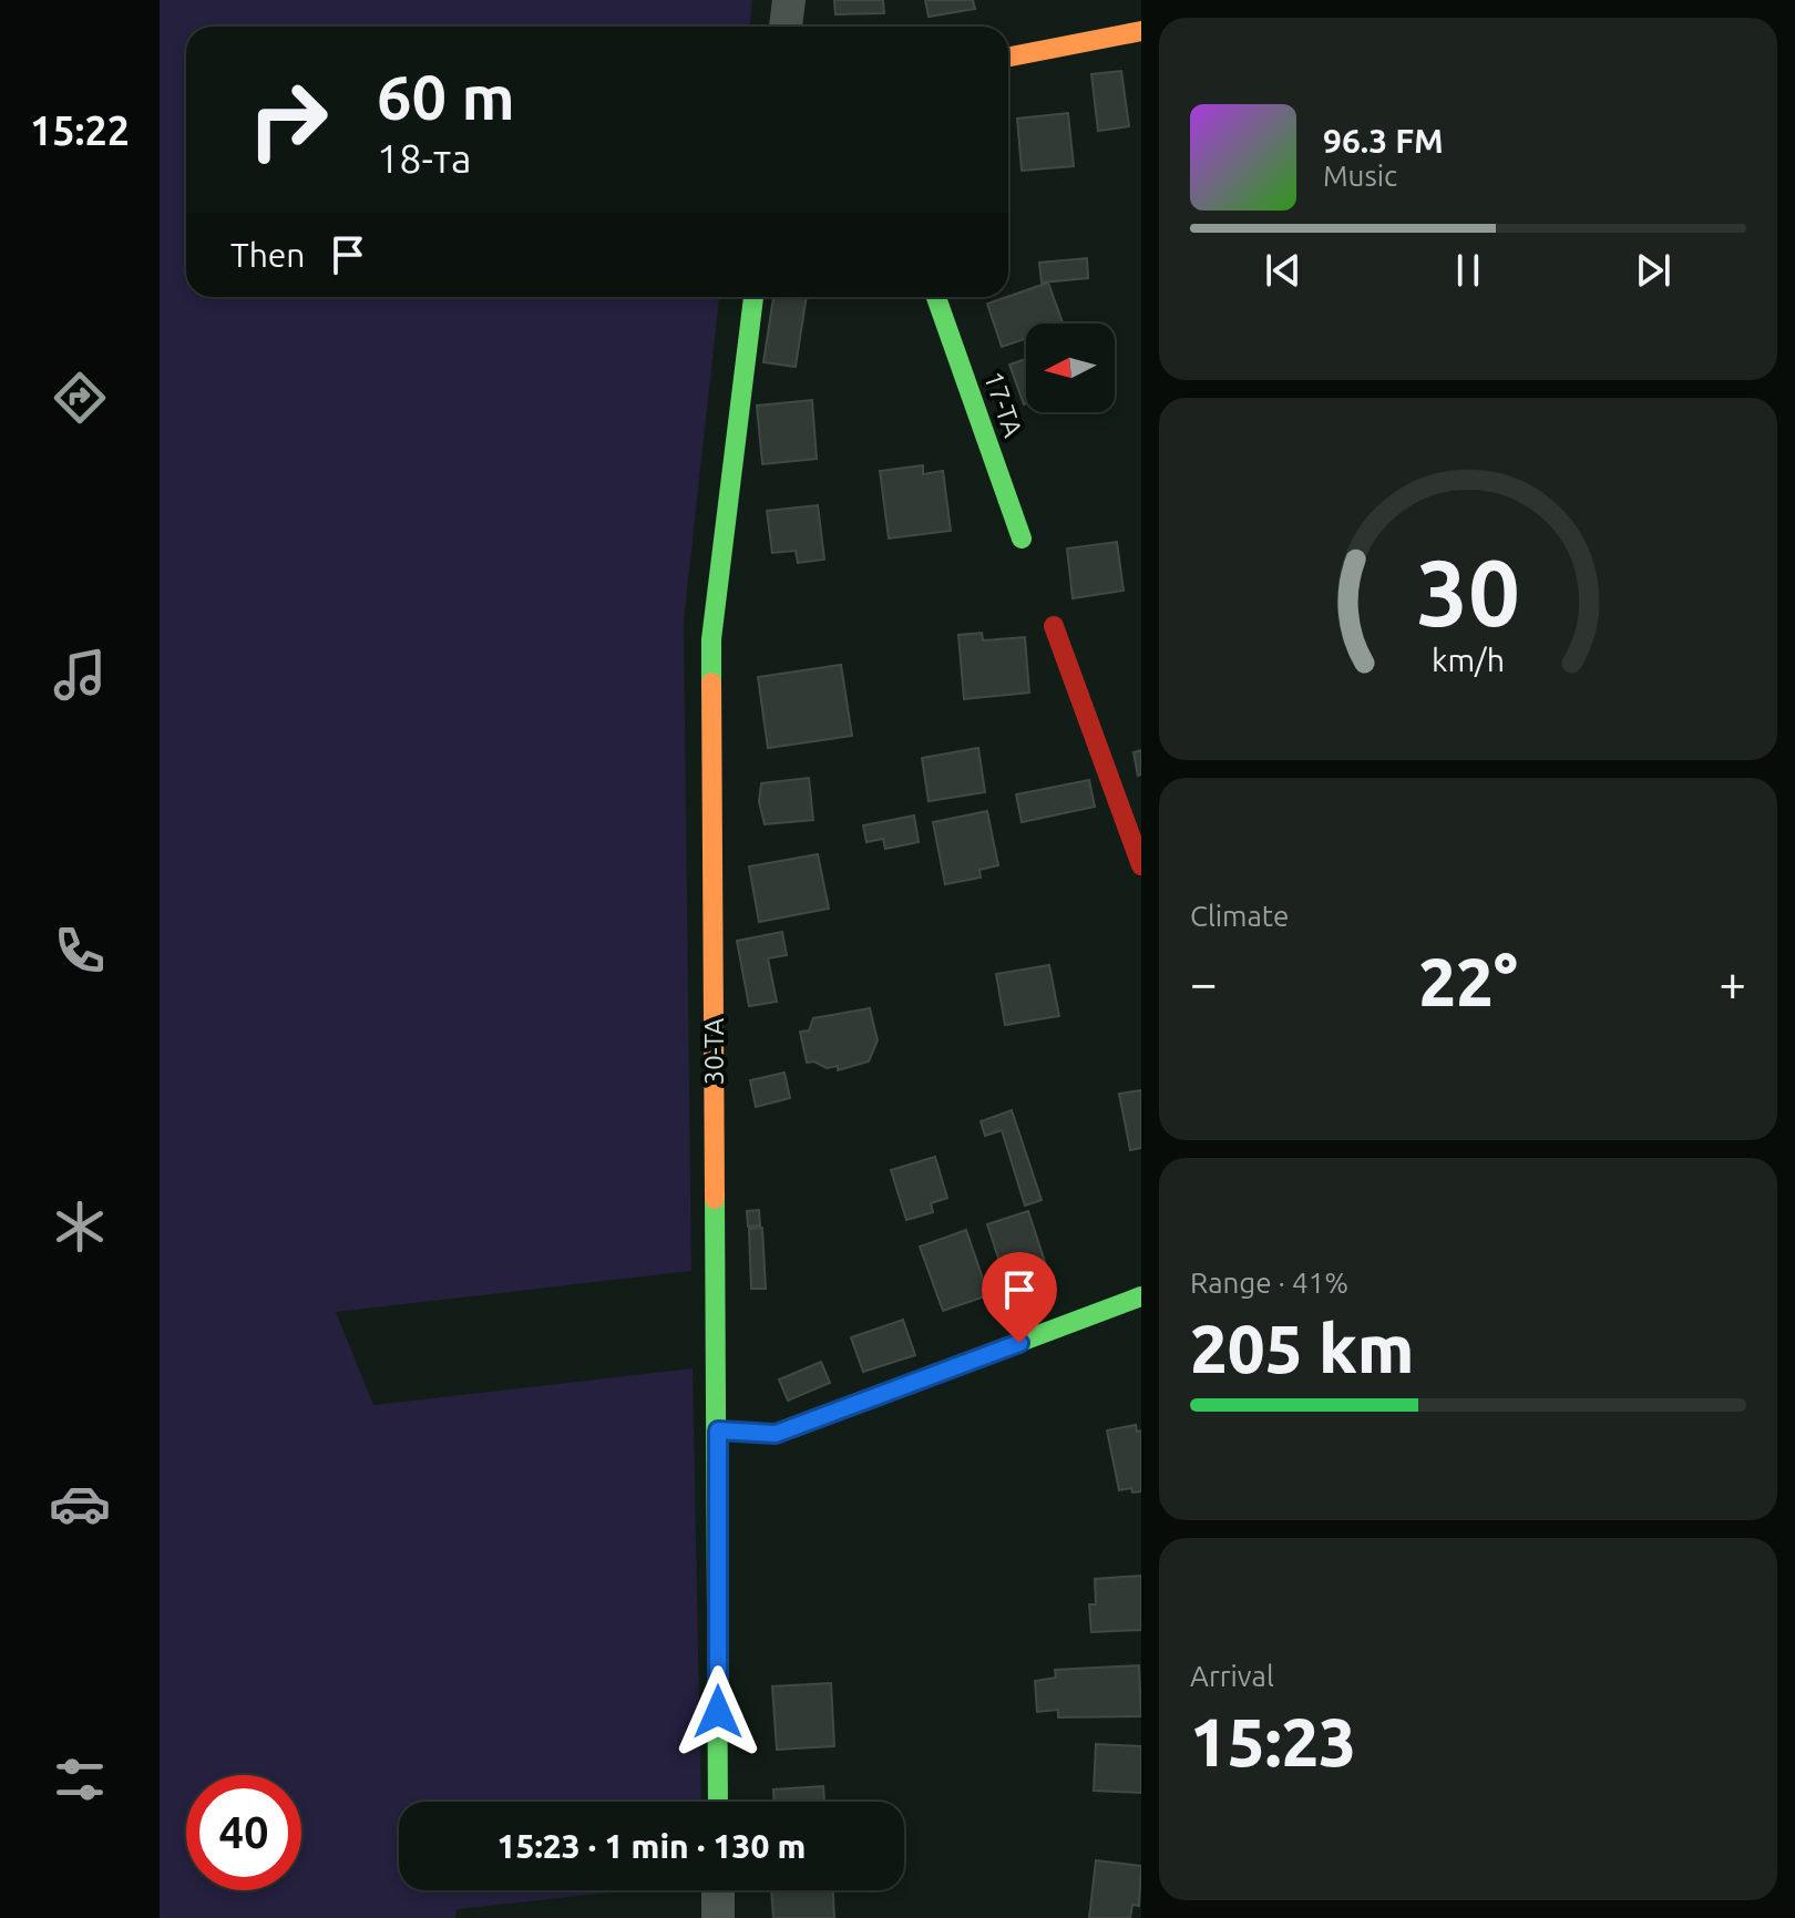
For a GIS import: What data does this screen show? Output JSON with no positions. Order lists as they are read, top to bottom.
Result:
{
  "streets": {
    "street": ["17-ТА", "30-ТА"]
  },
  "north": "left",
  "page": {
    "tabs": "15:22",
    "turn": ["60 m", "18-та"],
    "song": ["96.3 FM", "Music"],
    "then": "Then",
    "tile": [
      "Climate",
      ["Range · 41%", "205 km"],
      ["Arrival", "15:23"]
    ],
    "heat": ["−", "22°", "+"],
    "limit": "40",
    "trip": "15:23 · 1 min · 130 m",
    "gauge": ["30", "km/h"]
  }
}
